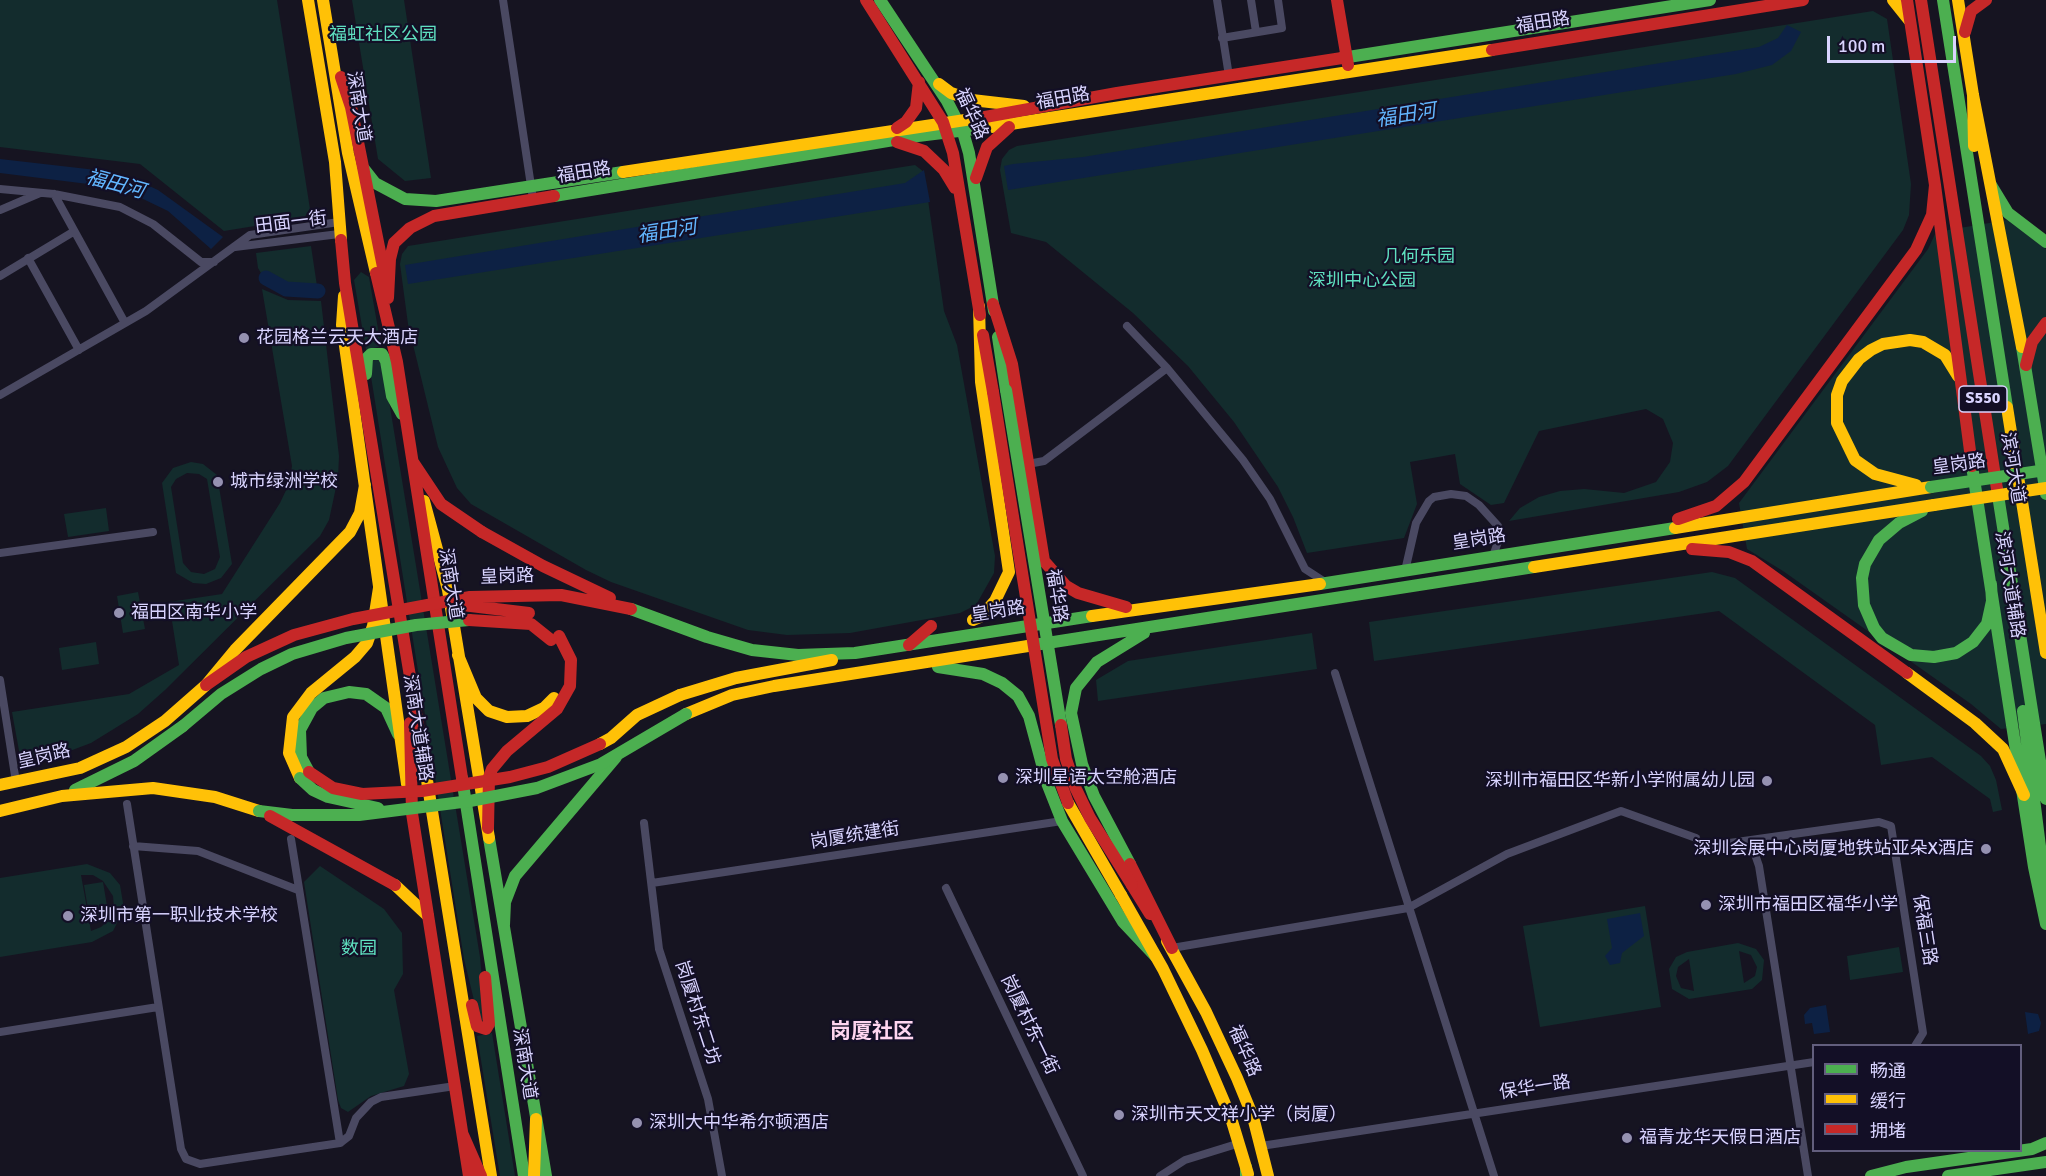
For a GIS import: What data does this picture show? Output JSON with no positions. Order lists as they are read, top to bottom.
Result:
{
  "streets": {
    "main road": [
      "福田路",
      "深南大道",
      "福华路",
      "S550",
      "皇岗路",
      "滨河大道",
      "滨河大道辅路",
      "深南大道辅路"
    ],
    "street": [
      "田面一街",
      "岗厦统建街",
      "保福三路",
      "岗厦村东二坊",
      "岗厦村东一街",
      "保华一路"
    ]
  },
  "crossings": [
    ["福田路", "福华路"],
    ["深南大道", "田面一街"],
    ["深南大道", "深南大道辅路"],
    ["福华路", "保华一路"],
    ["皇岗路", "深南大道辅路"],
    ["岗厦统建街", "岗厦村东二坊"]
  ],
  "districts": ["岗厦社区"],
  "water": ["福田河"],
  "parks": [
    "福虹社区公园",
    "几何乐园",
    "深圳中心公园",
    "数园"
  ],
  "places": [
    "花园格兰云天大酒店",
    "城市绿洲学校",
    "福田区南华小学",
    "深圳星语太空舱酒店",
    "深圳市福田区华新小学附属幼儿园",
    "深圳会展中心岗厦地铁站亚朵X酒店",
    "深圳市福田区福华小学",
    "深圳市第一职业技术学校",
    "深圳市天文祥小学（岗厦）",
    "深圳大中华希尔顿酒店",
    "福青龙华天假日酒店"
  ],
  "legend": ["畅通", "缓行", "拥堵"],
  "scale_bar": "100 m"
}
